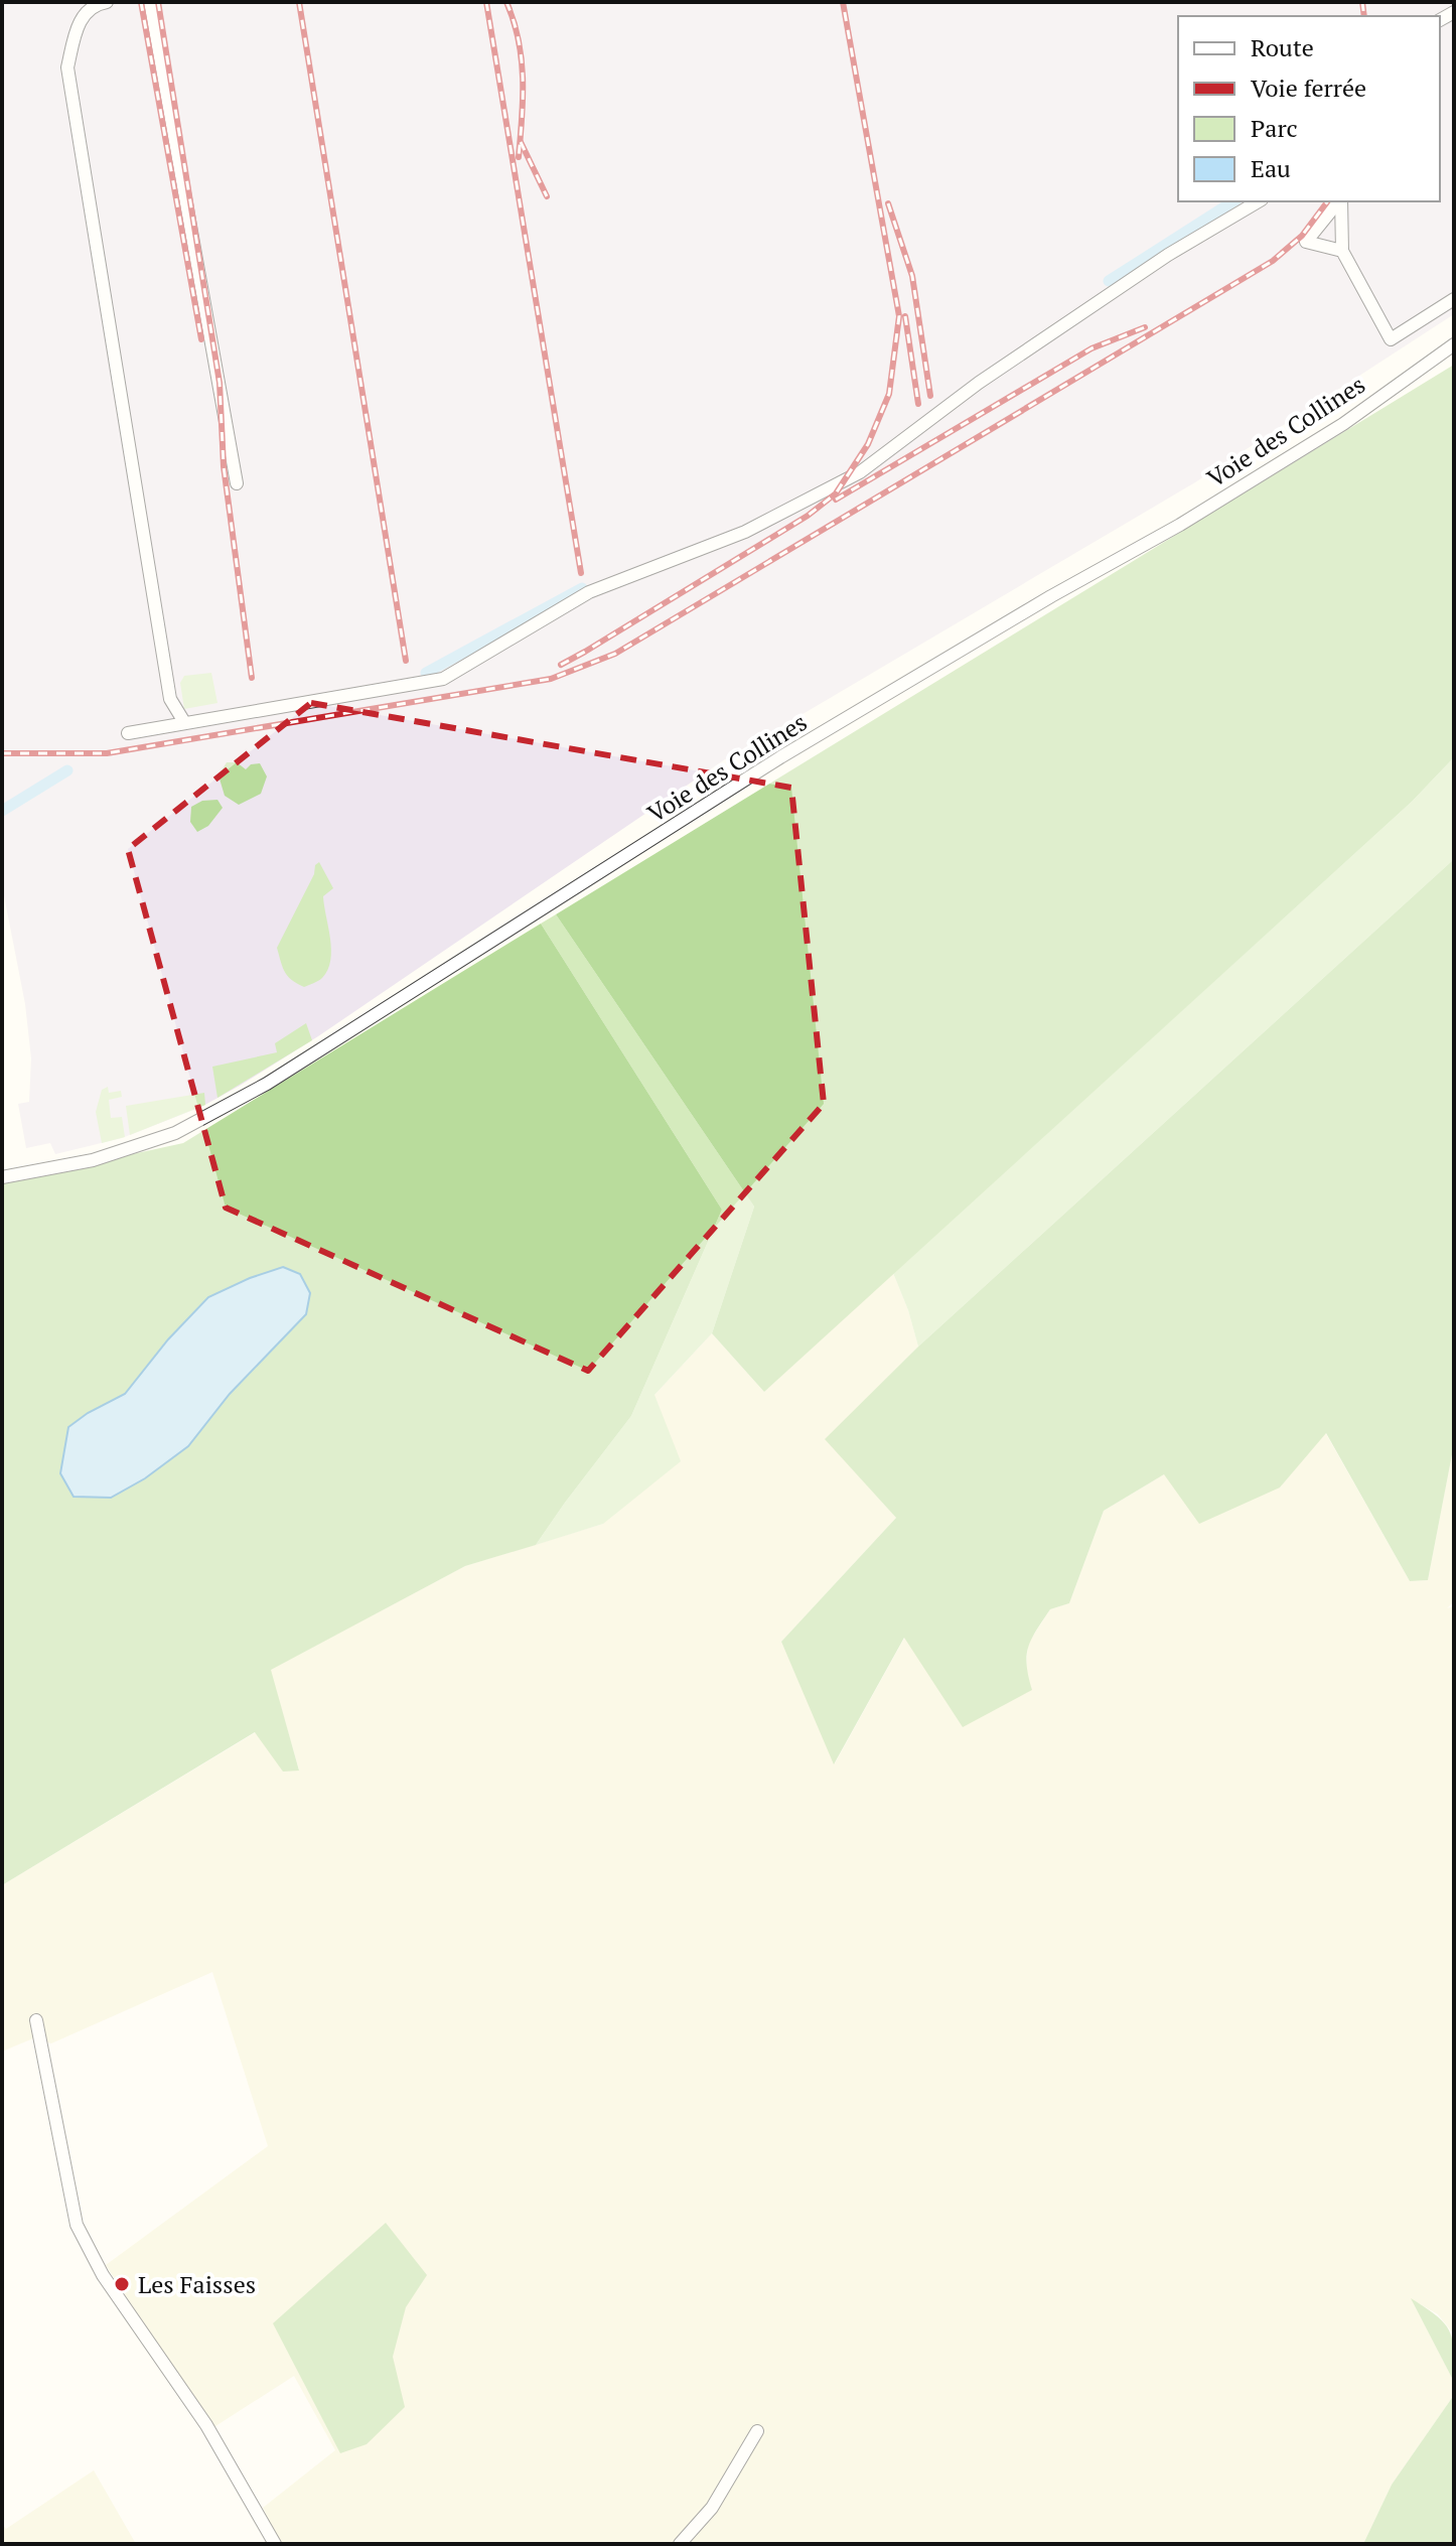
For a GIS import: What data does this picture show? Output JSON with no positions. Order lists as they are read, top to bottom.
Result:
{
  "streets": {
    "street": ["Voie des Collines"]
  },
  "places": ["Les Faisses"],
  "legend": [
    "Route",
    "Voie ferrée",
    "Parc",
    "Eau"
  ]
}
